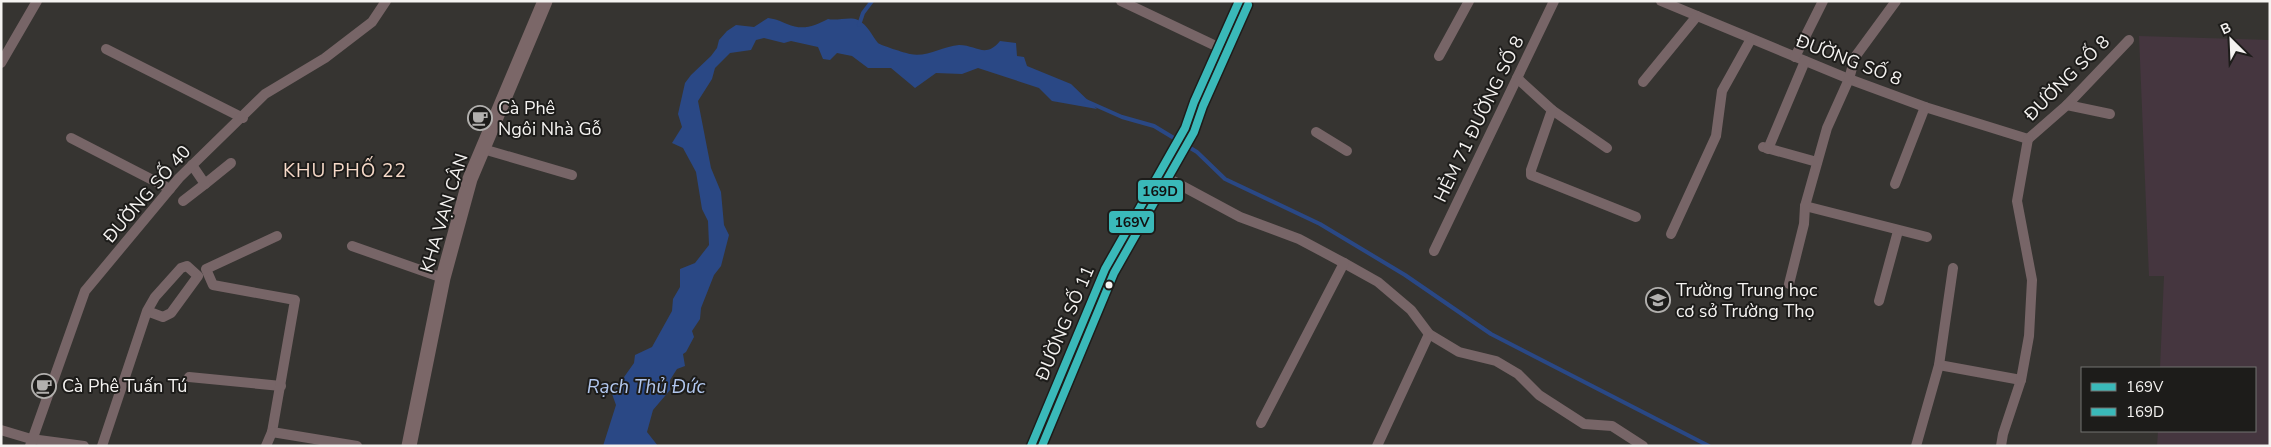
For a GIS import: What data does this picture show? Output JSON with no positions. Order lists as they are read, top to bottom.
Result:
{
  "streets": {
    "main road": ["KHA VẠN CÂN"],
    "street": [
      "ĐƯỜNG SỐ 8",
      "HẺM 71 ĐƯỜNG SỐ 8",
      "ĐƯỜNG SỐ 40",
      "ĐƯỜNG SỐ 11"
    ]
  },
  "districts": ["KHU PHỐ 22"],
  "water": ["Rạch Thủ Đức"],
  "places": {
    "cafe": ["Cà Phê Ngôi Nhà Gỗ", "Cà Phê Tuấn Tú"],
    "school or university": ["Trường Trung học cơ sở Trường Thọ"]
  },
  "lines": ["transit line 169V", "transit line 169D"],
  "legend": ["169V", "169D"],
  "north": "top left"
}
